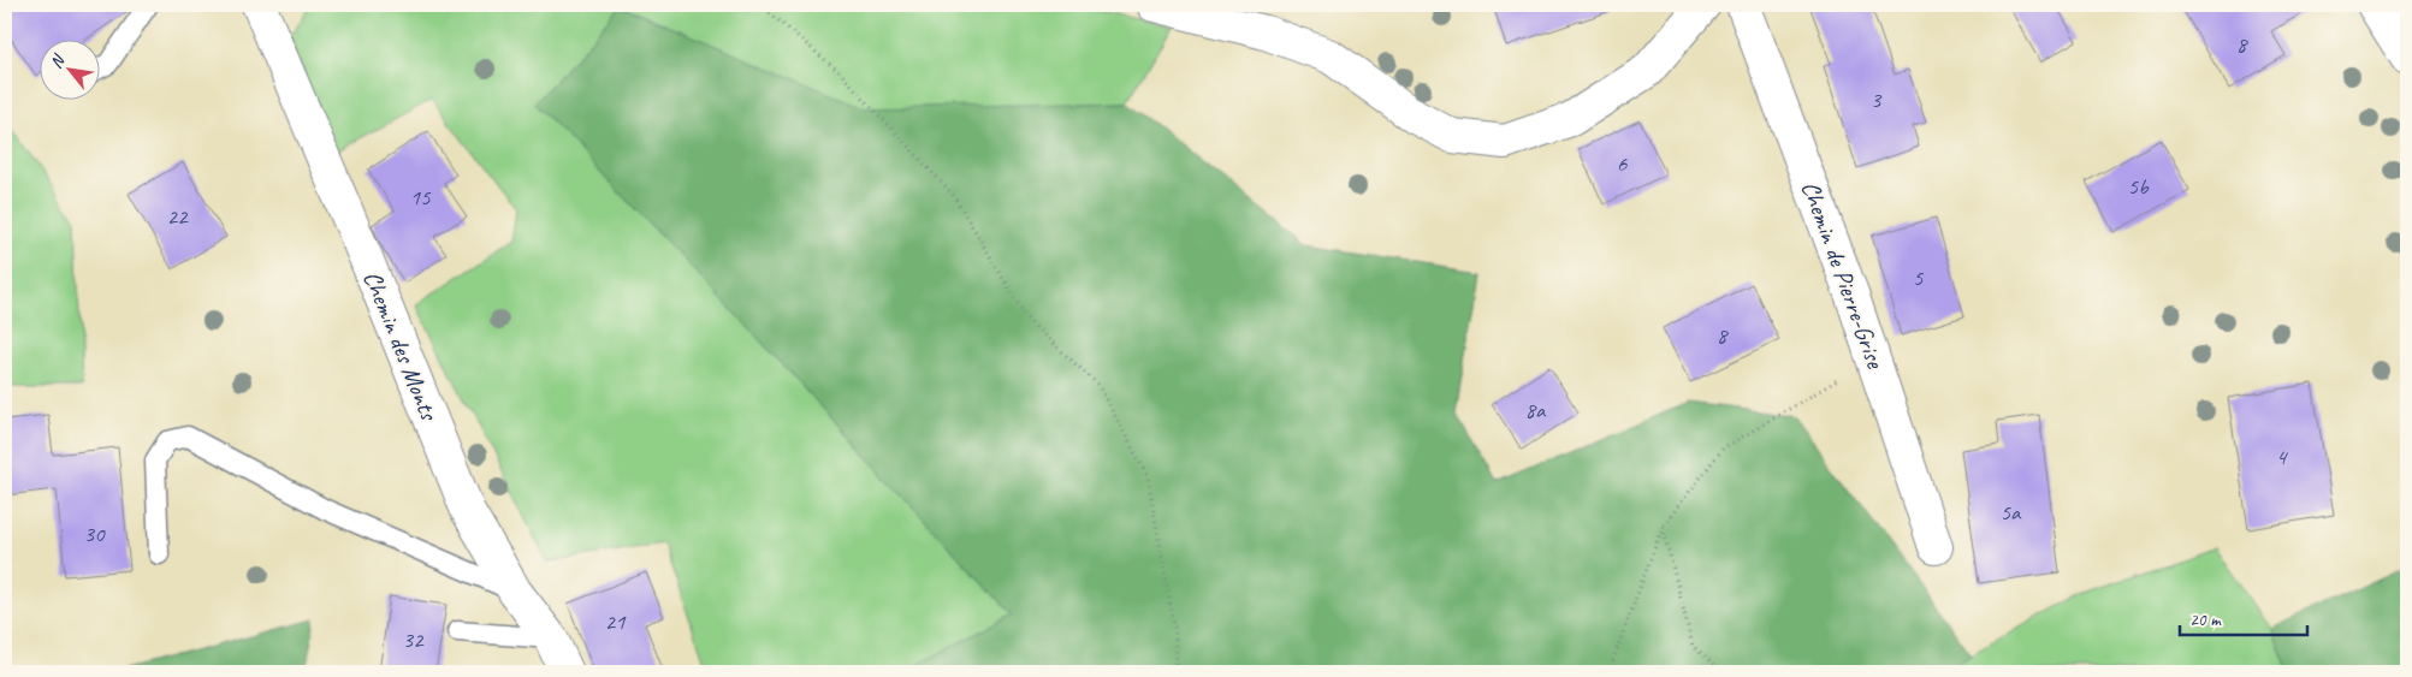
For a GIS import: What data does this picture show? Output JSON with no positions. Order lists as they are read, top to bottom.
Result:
{
  "streets": {
    "street": ["Chemin de Pierre-Grise", "Chemin des Monts"]
  },
  "house_numbers": [
    "8",
    "3",
    "6",
    "5b",
    "15",
    "22",
    "5",
    "8",
    "8a",
    "4",
    "5a",
    "30",
    "21",
    "32"
  ],
  "scale_bar": "20 m",
  "north": "top left"
}
